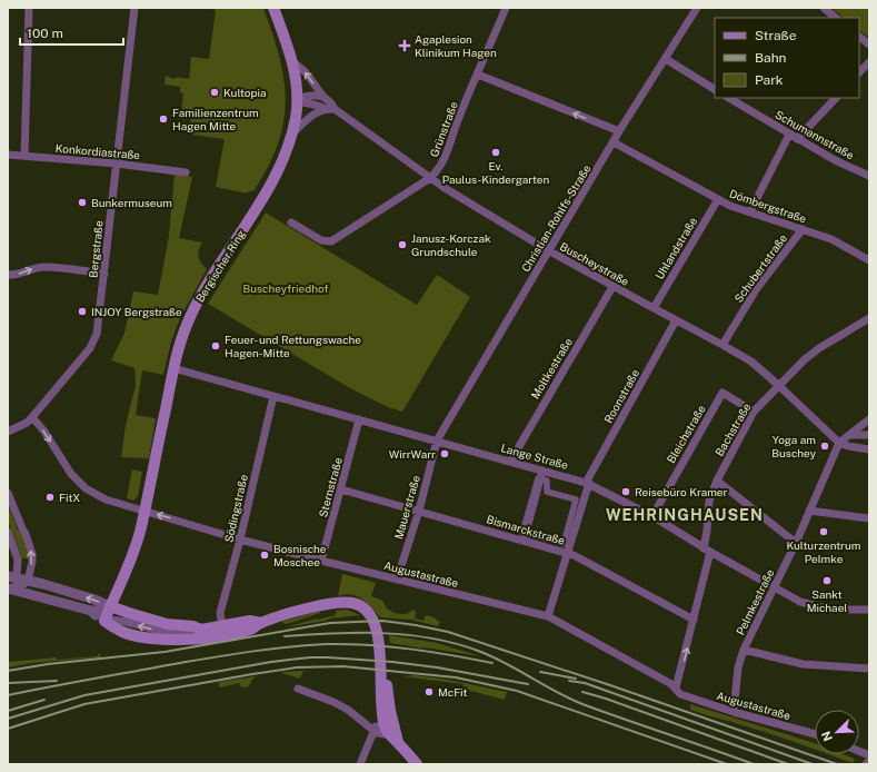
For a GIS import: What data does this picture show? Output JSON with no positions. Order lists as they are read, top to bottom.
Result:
{
  "streets": {
    "main road": ["Bergischer Ring"],
    "street": [
      "Grünstraße",
      "Schumannstraße",
      "Konkordiastraße",
      "Dömbergstraße",
      "Christian-Rohlfs-Straße",
      "Uhlandstraße",
      "Bergstraße",
      "Buscheystraße",
      "Schubertstraße",
      "Moltkestraße",
      "Roonstraße",
      "Bachstraße",
      "Bleichstraße",
      "Lange Straße",
      "Sternstraße",
      "Mauerstraße",
      "Södingstraße",
      "Bismarckstraße",
      "Augustastraße",
      "Pelmkestraße"
    ]
  },
  "crossings": [
    ["Grünstraße", "Buscheystraße"],
    ["Konkordiastraße", "Bergstraße"],
    ["Dömbergstraße", "Christian-Rohlfs-Straße"],
    ["Dömbergstraße", "Uhlandstraße"],
    ["Dömbergstraße", "Schubertstraße"],
    ["Christian-Rohlfs-Straße", "Buscheystraße"],
    ["Christian-Rohlfs-Straße", "Lange Straße"],
    ["Christian-Rohlfs-Straße", "Mauerstraße"],
    ["Uhlandstraße", "Buscheystraße"],
    ["Bergstraße", "Augustastraße"],
    ["Buscheystraße", "Bergischer Ring"],
    ["Buscheystraße", "Schubertstraße"],
    ["Buscheystraße", "Moltkestraße"],
    ["Buscheystraße", "Roonstraße"],
    ["Buscheystraße", "Bachstraße"],
    ["Buscheystraße", "Pelmkestraße"],
    ["Bergischer Ring", "Lange Straße"],
    ["Bergischer Ring", "Augustastraße"],
    ["Moltkestraße", "Lange Straße"],
    ["Roonstraße", "Lange Straße"],
    ["Roonstraße", "Bismarckstraße"],
    ["Roonstraße", "Augustastraße"],
    ["Bachstraße", "Bleichstraße"],
    ["Bachstraße", "Lange Straße"],
    ["Bachstraße", "Bismarckstraße"],
    ["Bachstraße", "Augustastraße"],
    ["Bleichstraße", "Lange Straße"],
    ["Lange Straße", "Sternstraße"],
    ["Lange Straße", "Mauerstraße"],
    ["Lange Straße", "Södingstraße"],
    ["Lange Straße", "Pelmkestraße"],
    ["Sternstraße", "Bismarckstraße"],
    ["Sternstraße", "Augustastraße"],
    ["Mauerstraße", "Bismarckstraße"],
    ["Mauerstraße", "Augustastraße"],
    ["Södingstraße", "Augustastraße"],
    ["Augustastraße", "Pelmkestraße"]
  ],
  "districts": ["WEHRINGHAUSEN"],
  "parks": ["Buscheyfriedhof"],
  "places": {
    "health": ["Agaplesion Klinikum Hagen"],
    "other": [
      "Kultopia",
      "Familienzentrum Hagen Mitte",
      "Ev. Paulus-Kindergarten",
      "Bunkermuseum",
      "Janusz-Korczak Grundschule",
      "INJOY Bergstraße",
      "Feuer- und Rettungswache Hagen-Mitte",
      "Yoga am Buschey",
      "WirrWarr",
      "Reisebüro Kramer",
      "FitX",
      "Kulturzentrum Pelmke",
      "Bosnische Moschee",
      "Sankt Michael",
      "McFit"
    ]
  },
  "legend": ["Straße", "Bahn", "Park"],
  "scale_bar": "100 m",
  "north": "bottom left"
}
